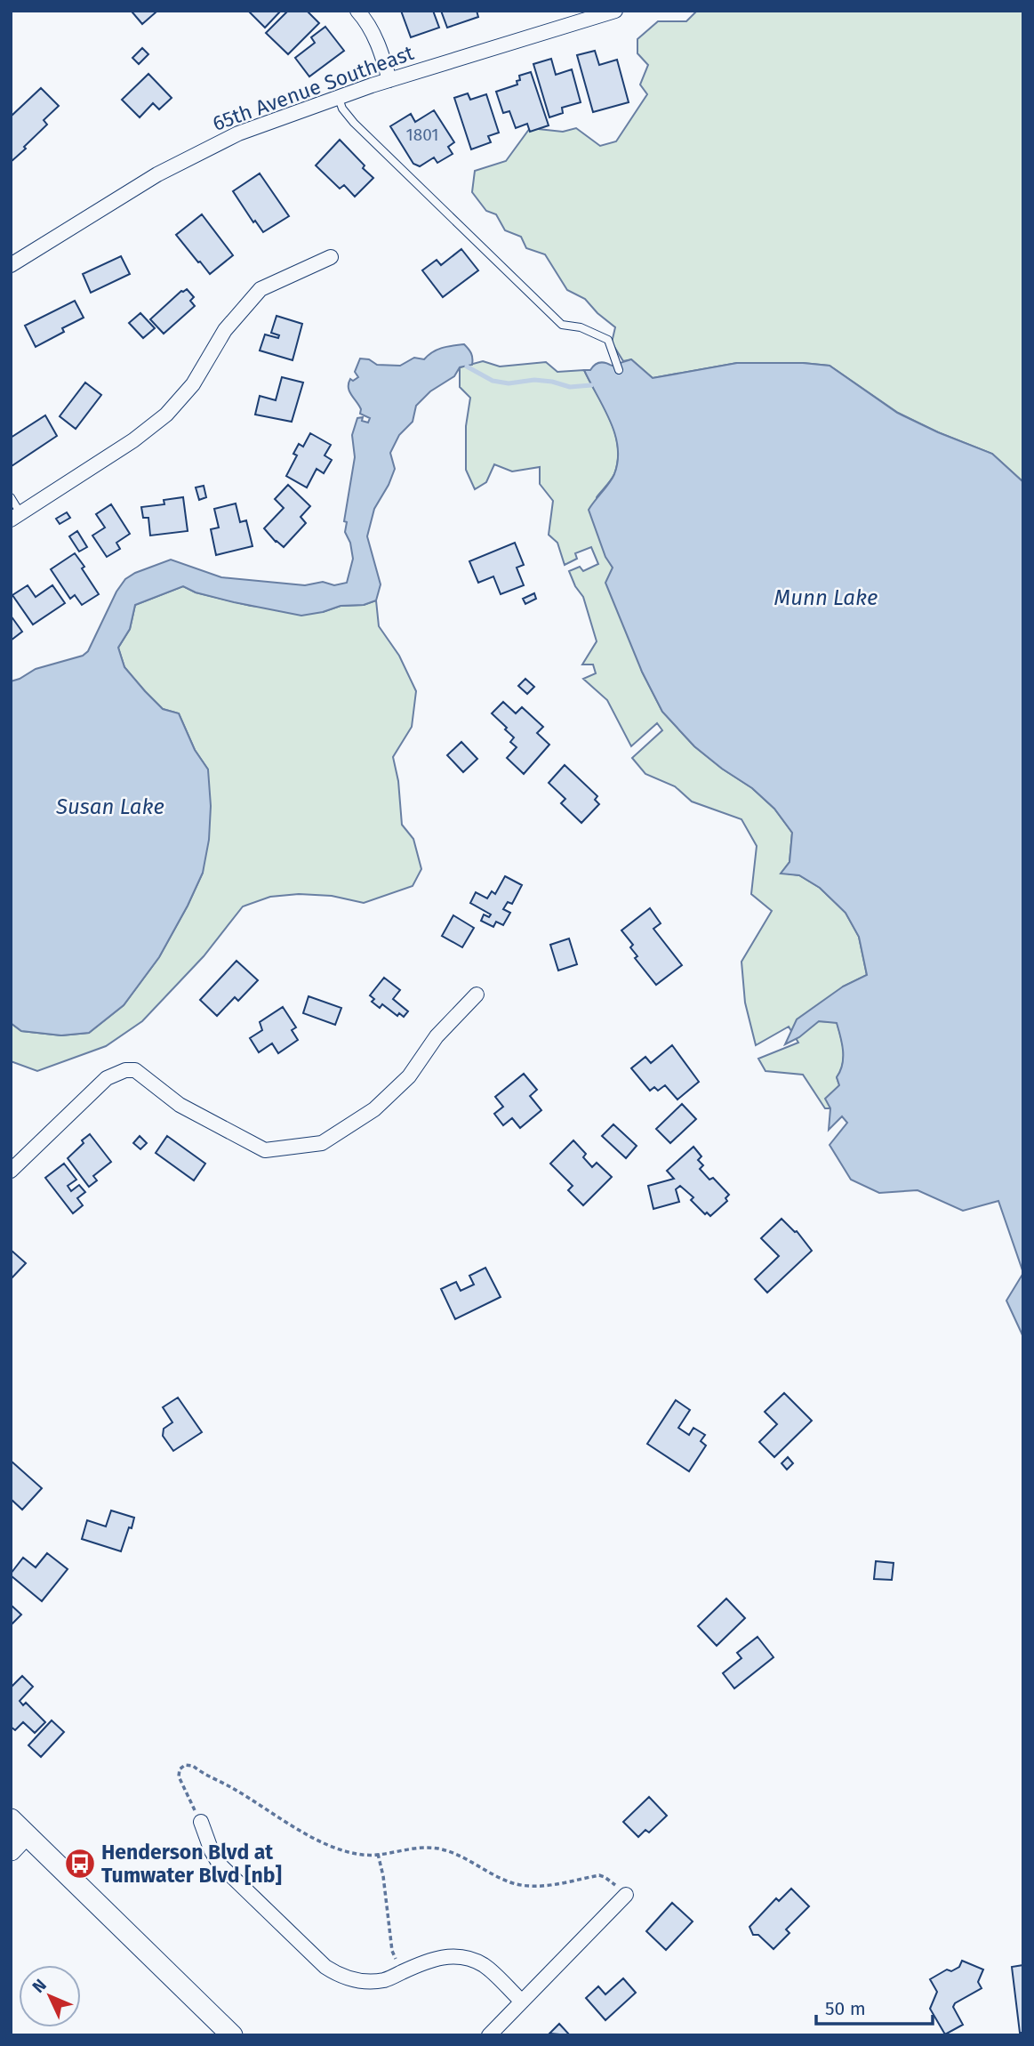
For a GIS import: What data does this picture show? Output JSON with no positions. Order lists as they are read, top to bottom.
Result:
{
  "streets": {
    "street": ["65th Avenue Southeast"]
  },
  "water": ["Munn Lake", "Susan Lake"],
  "places": {
    "bus stop": ["Henderson Blvd at Tumwater Blvd [nb]"]
  },
  "house_numbers": ["1801"],
  "scale_bar": "50 m",
  "north": "top left"
}
